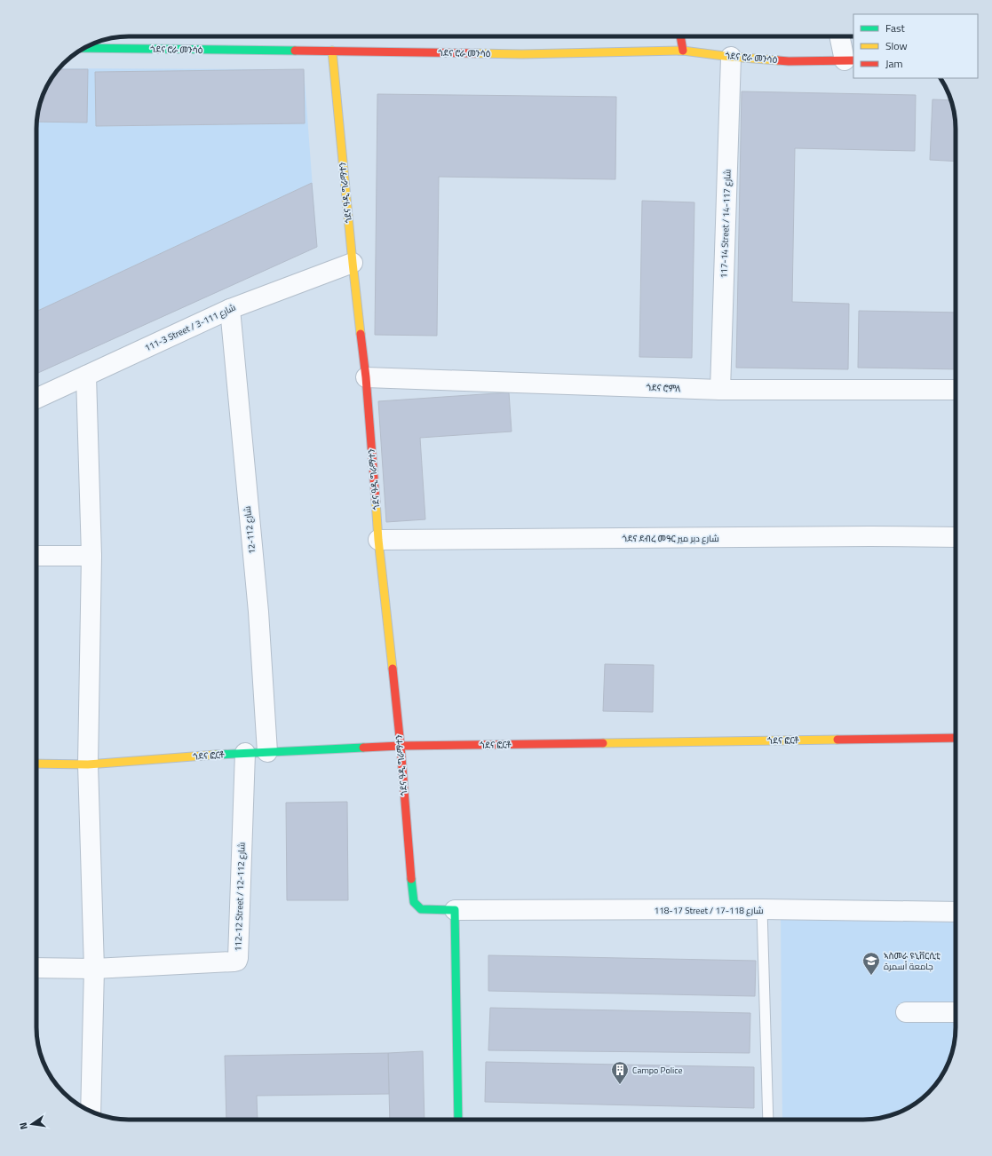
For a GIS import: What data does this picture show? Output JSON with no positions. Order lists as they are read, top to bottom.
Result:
{
  "streets": {
    "street": [
      "ጎደና ሮራ መንሳዕ",
      "ጎደና ዓዲ ግራማተን",
      "117-14 Street / شارع 117-14",
      "111-3 Street / شارع 111-3",
      "ጎደና ሮምለ",
      "شارع 112-12",
      "ጎደና ደብረ መዓር شارع دبر مير",
      "ጎደና ፎርቶ",
      "112-12 Street / شارع 112-12",
      "118-17 Street / شارع 118-17"
    ]
  },
  "crossings": [
    ["ጎደና ሮራ መንሳዕ", "ጎደና ዓዲ ግራማተን"],
    ["ጎደና ሮራ መንሳዕ", "117-14 Street / شارع 117-14"],
    ["ጎደና ዓዲ ግራማተን", "111-3 Street / شارع 111-3"],
    ["ጎደና ዓዲ ግራማተን", "ጎደና ሮምለ"],
    ["ጎደና ዓዲ ግራማተን", "ጎደና ደብረ መዓር شارع دبر مير"],
    ["ጎደና ዓዲ ግራማተን", "ጎደና ፎርቶ"],
    ["ጎደና ዓዲ ግራማተን", "118-17 Street / شارع 118-17"],
    ["117-14 Street / شارع 117-14", "ጎደና ሮምለ"],
    ["111-3 Street / شارع 111-3", "شارع 112-12"],
    ["شارع 112-12", "ጎደና ፎርቶ"],
    ["ጎደና ፎርቶ", "112-12 Street / شارع 112-12"]
  ],
  "places": {
    "school or university": ["ኣስመራ ዩኒቨርሲቲ جامعة أسمرة"],
    "building": ["Campo Police"]
  },
  "legend": ["Fast", "Slow", "Jam"],
  "north": "left"
}
